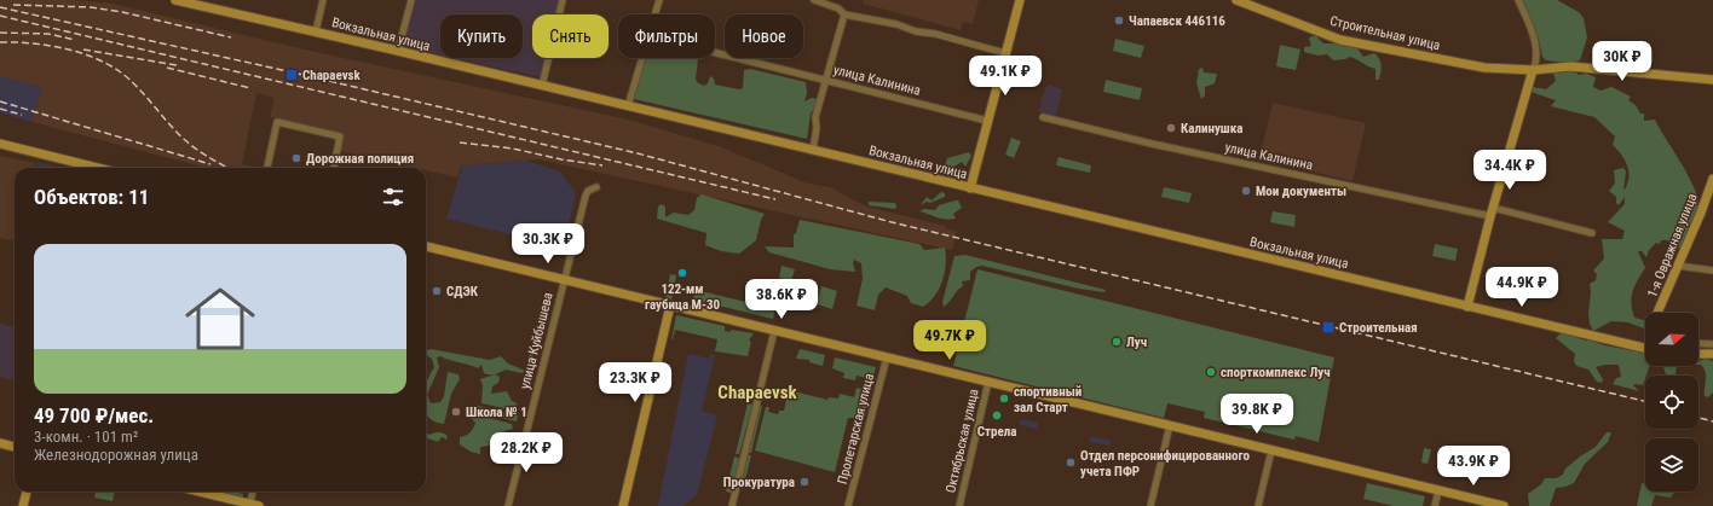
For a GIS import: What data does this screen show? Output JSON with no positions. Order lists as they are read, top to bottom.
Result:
{
  "streets": {
    "street": [
      "Строительная улица",
      "Вокзальная улица",
      "улица Калинина",
      "1-я Овражная улица",
      "улица Куйбышева",
      "Пролетарская улица",
      "Октябрьская улица"
    ]
  },
  "districts": ["Chapaevsk"],
  "places": {
    "other": [
      "Чапаевск 446116",
      "Калинушка",
      "Дорожная полиция",
      "Мои документы",
      "122-мм гаубица М-30",
      "СДЭК",
      "Луч",
      "спорткомплекс Луч",
      "спортивный зал Старт",
      "Школа № 1",
      "Стрела",
      "Отдел персонифицированного учета ПФР",
      "Прокуратура"
    ],
    "transit": ["Chapaevsk", "Строительная"]
  },
  "north": "right",
  "page": {
    "chip": [
      "Купить",
      "Снять",
      "Фильтры",
      "Новое"
    ],
    "price": [
      "30K ₽",
      "49.1K ₽",
      "34.4K ₽",
      "30.3K ₽",
      "44.9K ₽",
      "38.6K ₽",
      "49.7K ₽",
      "23.3K ₽",
      "39.8K ₽",
      "28.2K ₽",
      "43.9K ₽"
    ],
    "heading": "Объектов: 11",
    "list": [
      {
        "name": "49 700 ₽/мес.",
        "note": "3-комн. · 101 m² · Железнодорожная улица"
      }
    ]
  }
}
